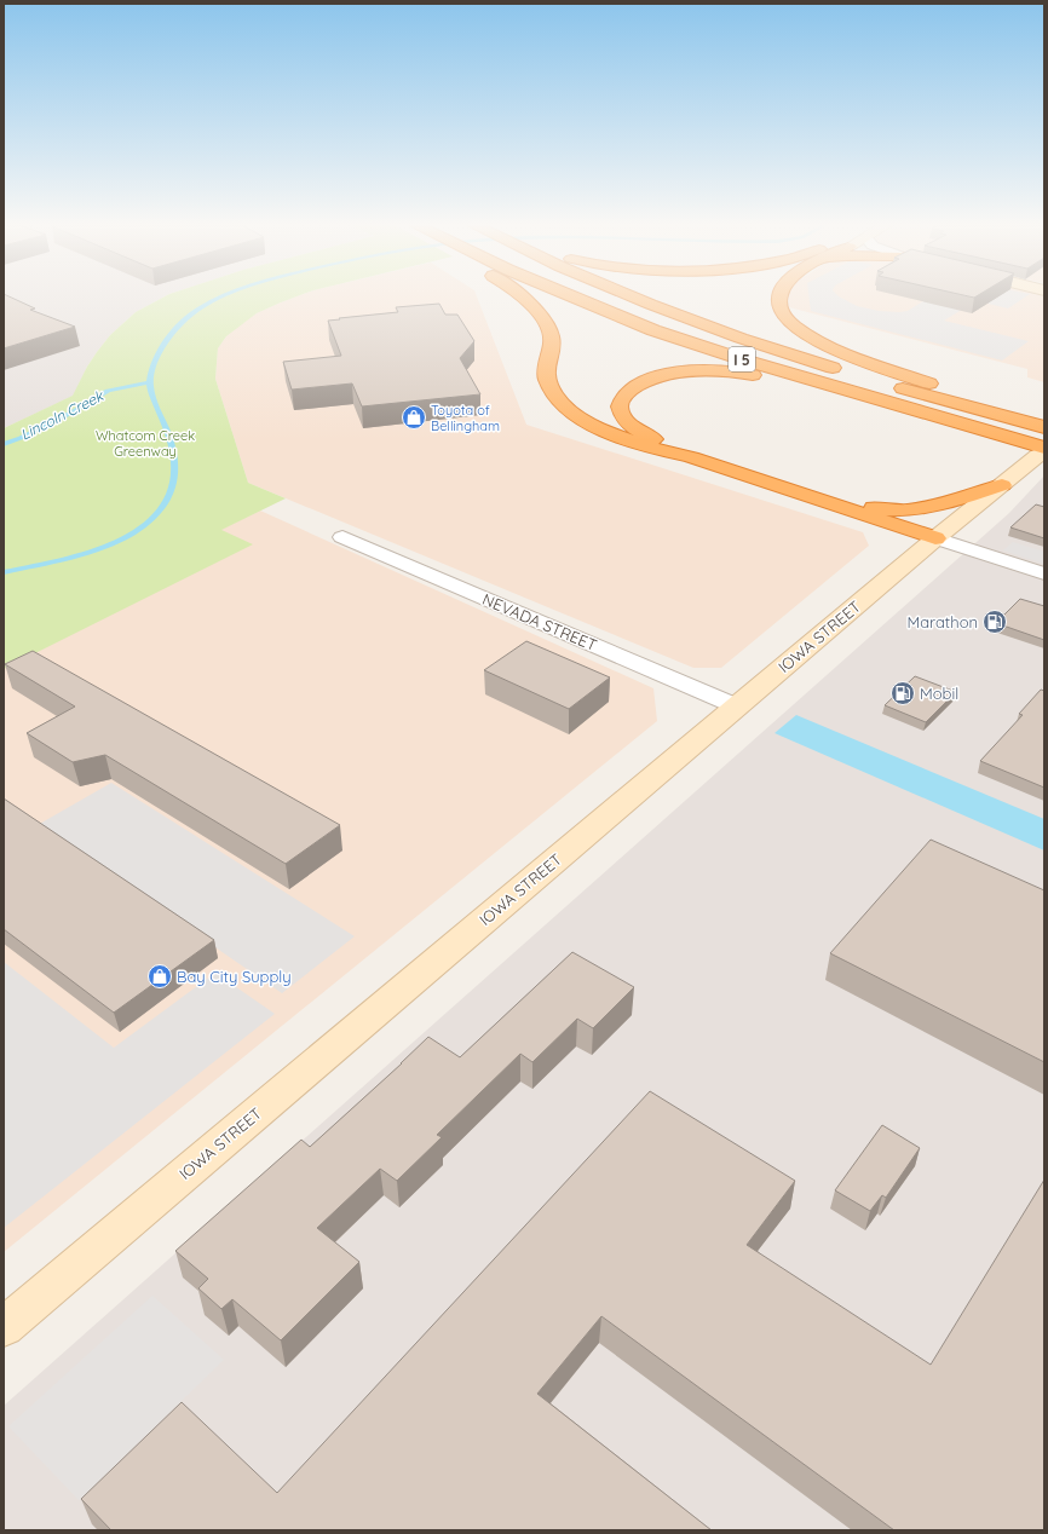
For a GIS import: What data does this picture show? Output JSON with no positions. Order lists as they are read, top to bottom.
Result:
{
  "streets": {
    "highway": ["I 5"],
    "main road": ["IOWA STREET"],
    "street": ["NEVADA STREET"]
  },
  "crossings": [
    ["I 5", "IOWA STREET"],
    ["NEVADA STREET", "IOWA STREET"]
  ],
  "water": ["Lincoln Creek"],
  "parks": ["Whatcom Creek Greenway"],
  "places": {
    "shop": ["Toyota of Bellingham", "Bay City Supply"],
    "fuel station": ["Marathon", "Mobil"]
  }
}
